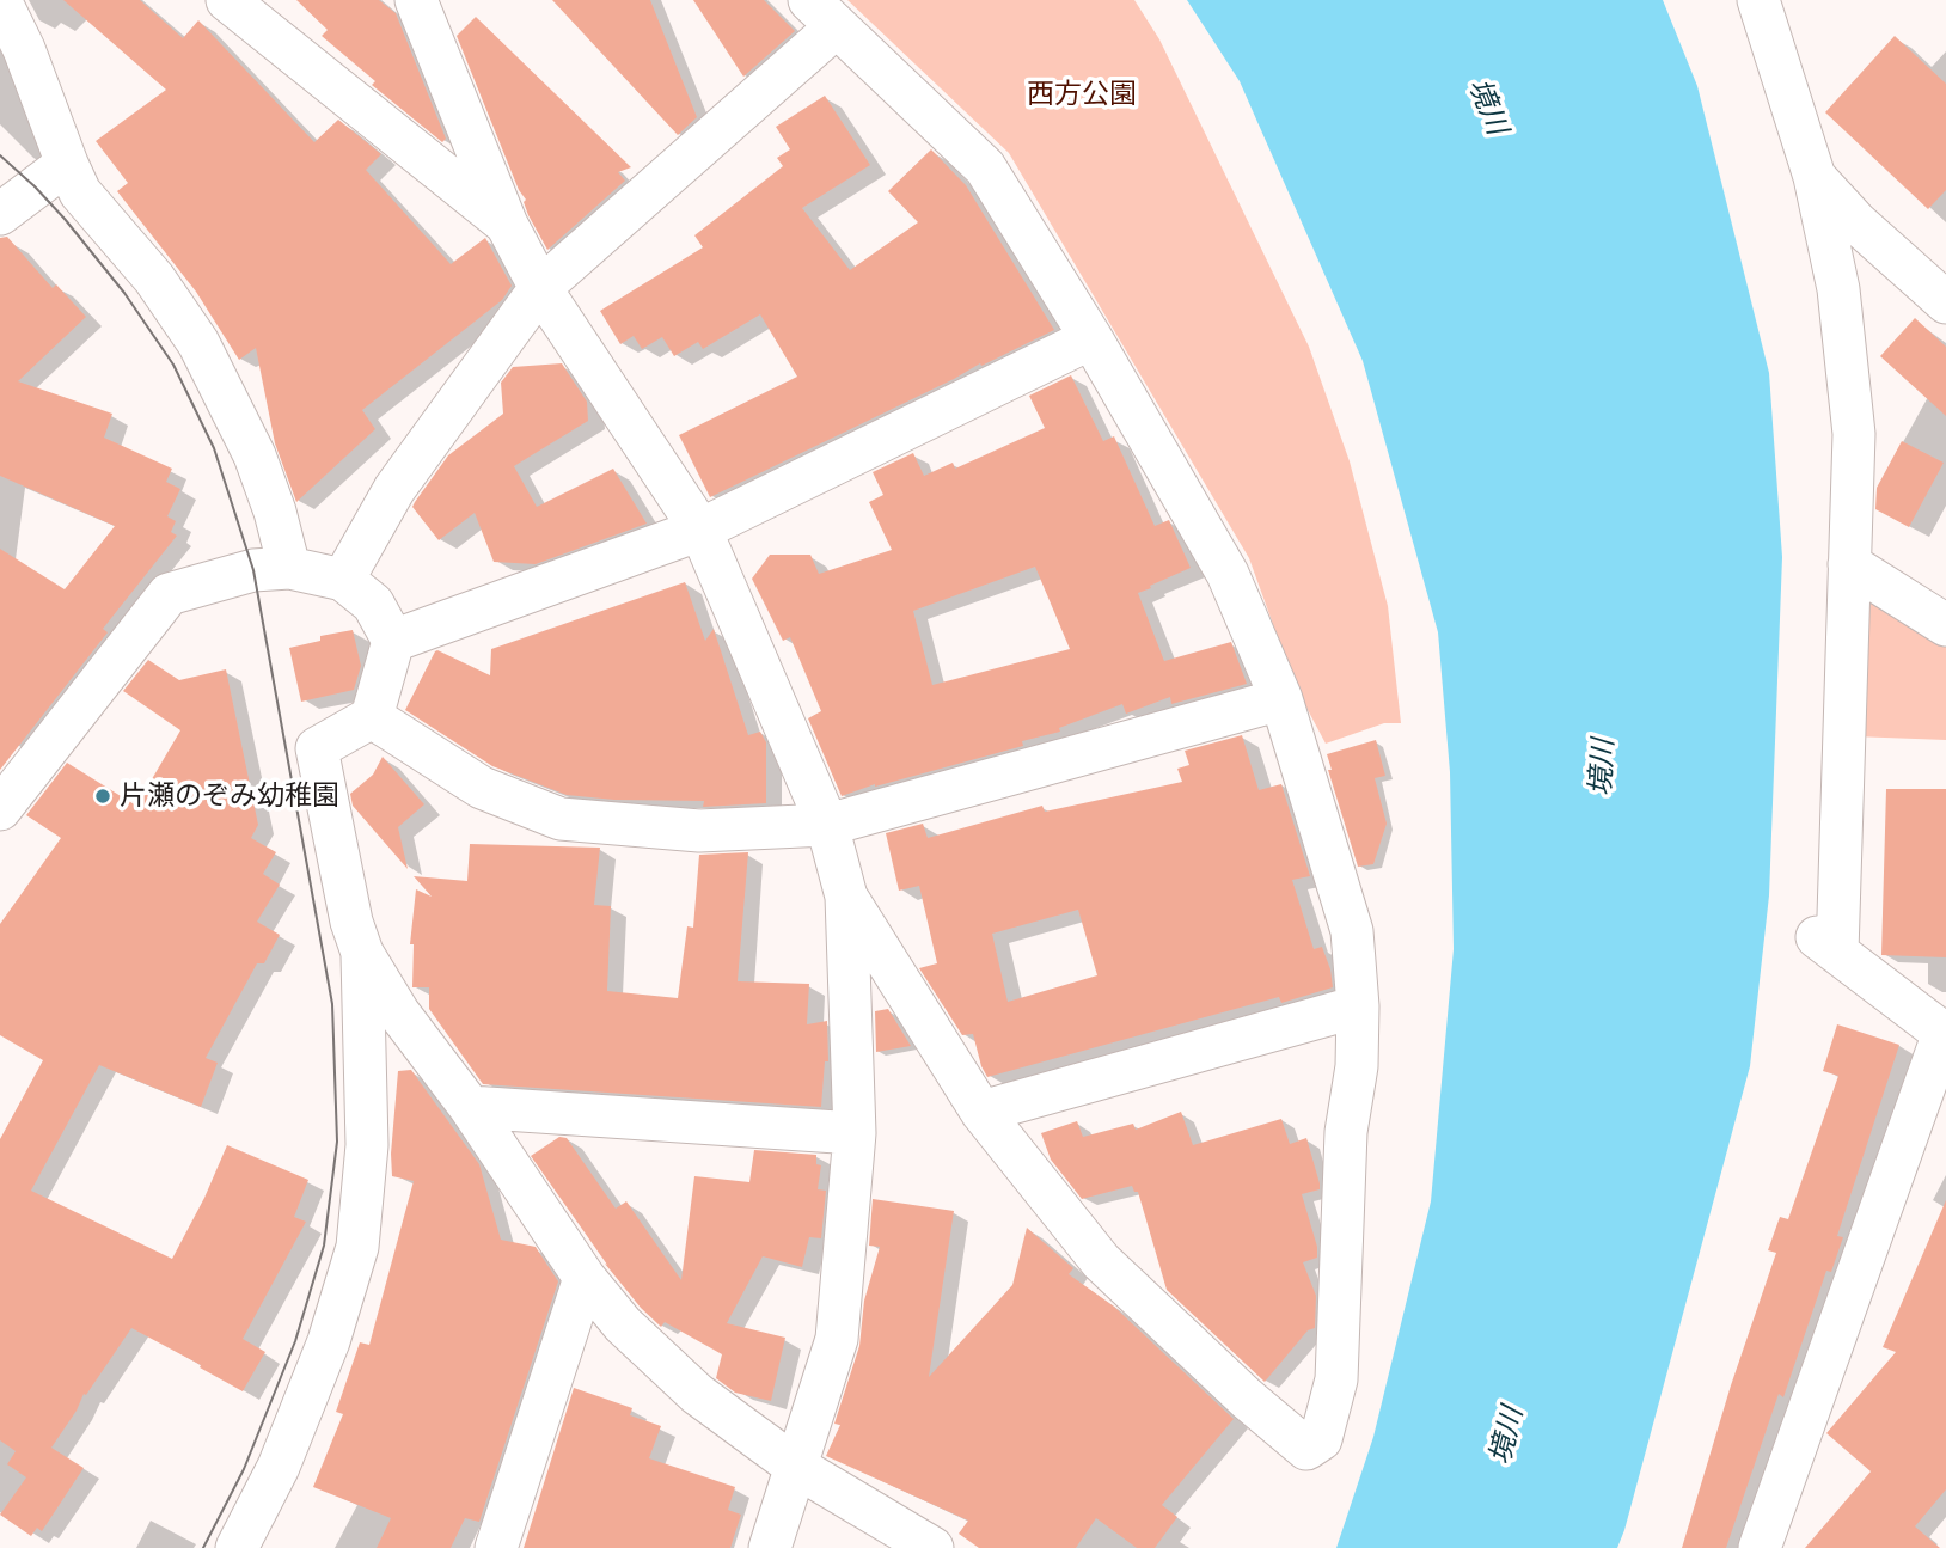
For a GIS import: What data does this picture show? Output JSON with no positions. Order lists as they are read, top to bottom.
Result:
{
  "water": ["境川"],
  "parks": ["西方公園"],
  "places": ["片瀬のぞみ幼稚園"]
}
